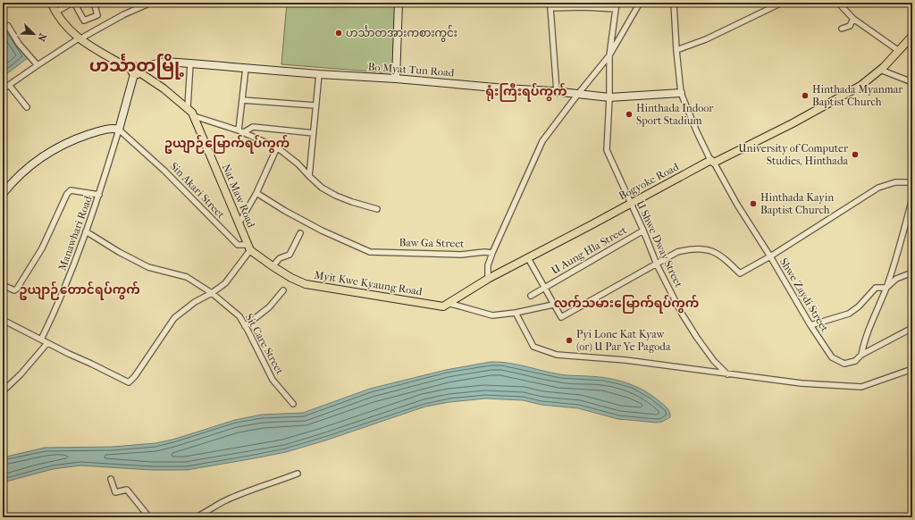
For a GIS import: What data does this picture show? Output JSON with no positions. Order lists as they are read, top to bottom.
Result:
{
  "streets": {
    "main road": ["Bogyoke Road", "Nat Maw Road", "Myit Kwe Kyaung Road"],
    "street": [
      "Bo Myat Tun Road",
      "Sin Akari Street",
      "Manawhari Road",
      "Baw Ga Street",
      "U Shwe Dway Street",
      "U Aung Hla Street",
      "Shwe Zaydi Street",
      "Sit Care Street"
    ]
  },
  "crossings": [
    ["Bo Myat Tun Road", "Nat Maw Road"],
    ["Bo Myat Tun Road", "U Shwe Dway Street"],
    ["Bo Myat Tun Road", "Shwe Zaydi Street"],
    ["Bogyoke Road", "U Shwe Dway Street"],
    ["Bogyoke Road", "Myit Kwe Kyaung Road"],
    ["Bogyoke Road", "Shwe Zaydi Street"],
    ["Sin Akari Street", "Nat Maw Road"],
    ["Sin Akari Street", "Manawhari Road"],
    ["Sin Akari Street", "Myit Kwe Kyaung Road"],
    ["Nat Maw Road", "Myit Kwe Kyaung Road"],
    ["Manawhari Road", "Sit Care Street"],
    ["U Shwe Dway Street", "U Aung Hla Street"]
  ],
  "districts": [
    "ဟင်္သာတမြို့",
    "ရုံးကြီးရပ်ကွက်",
    "ဥယျာဉ်မြောက်ရပ်ကွက်",
    "ဥယျာဉ်တောင်ရပ်ကွက်",
    "လက်သမားမြောက်ရပ်ကွက်"
  ],
  "places": [
    "ဟင်္သာတအားကစားကွင်း",
    "Hinthada Myanmar Baptist Church",
    "Hinthada Indoor Sport Stadium",
    "University of Computer Studies, Hinthada",
    "Hinthada Kayin Baptist Church",
    "Pyi Lone Kat Kyaw (or) U Par Ye Pagoda"
  ],
  "north": "bottom right"
}
